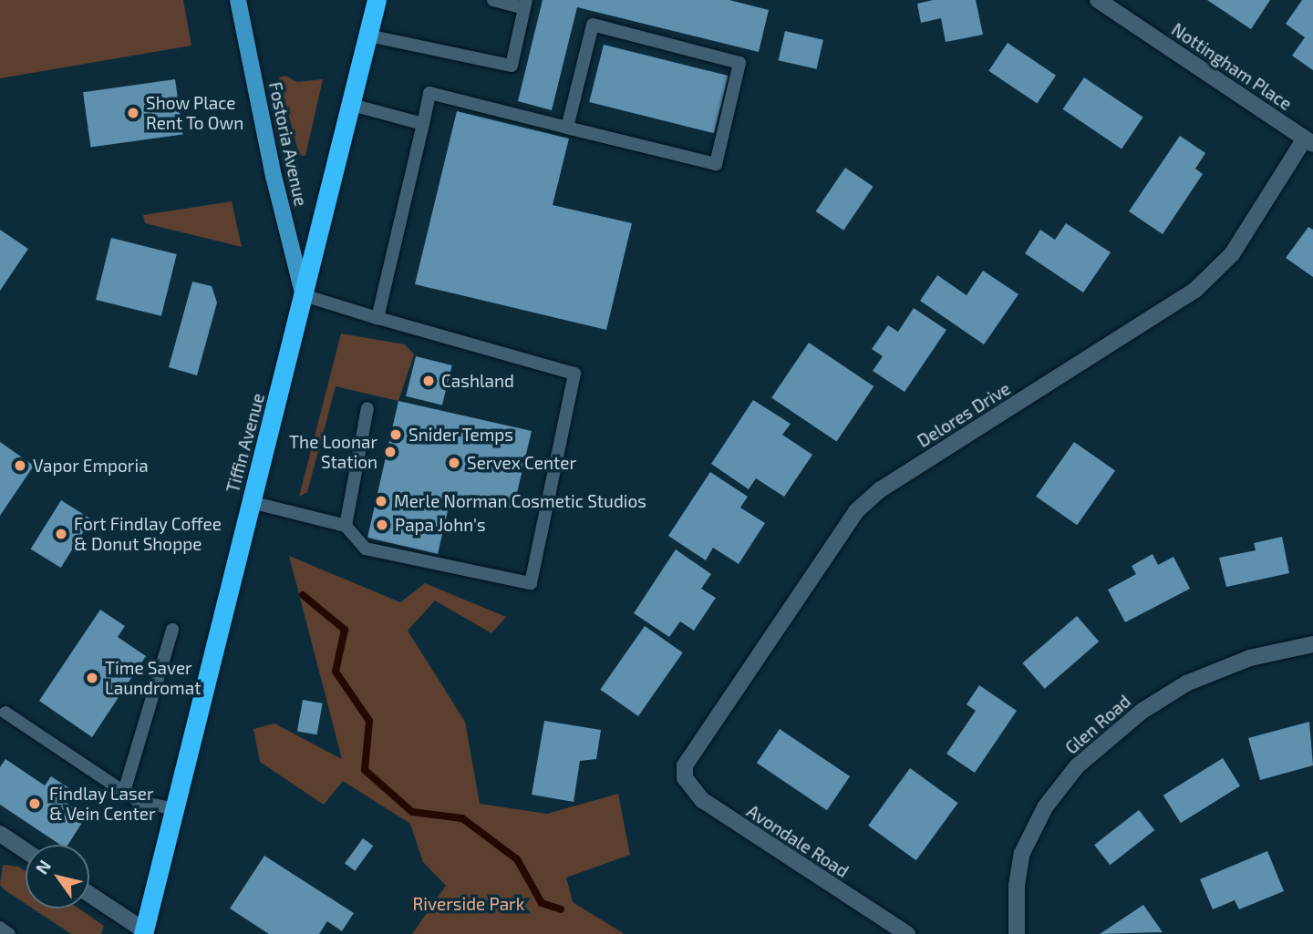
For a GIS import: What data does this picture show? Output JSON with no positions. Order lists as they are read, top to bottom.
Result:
{
  "streets": {
    "highway": ["Tiffin Avenue"],
    "main road": ["Fostoria Avenue"],
    "street": [
      "Nottingham Place",
      "Delores Drive",
      "Glen Road",
      "Avondale Road"
    ]
  },
  "crossings": [
    ["Nottingham Place", "Delores Drive"],
    ["Fostoria Avenue", "Tiffin Avenue"],
    ["Delores Drive", "Avondale Road"]
  ],
  "parks": ["Riverside Park"],
  "places": [
    "Show Place Rent To Own",
    "Cashland",
    "Snider Temps",
    "The Loonar Station",
    "Servex Center",
    "Vapor Emporia",
    "Merle Norman Cosmetic Studios",
    "Papa John's",
    "Fort Findlay Coffee & Donut Shoppe",
    "Time Saver Laundromat",
    "Findlay Laser & Vein Center"
  ],
  "north": "top left"
}
